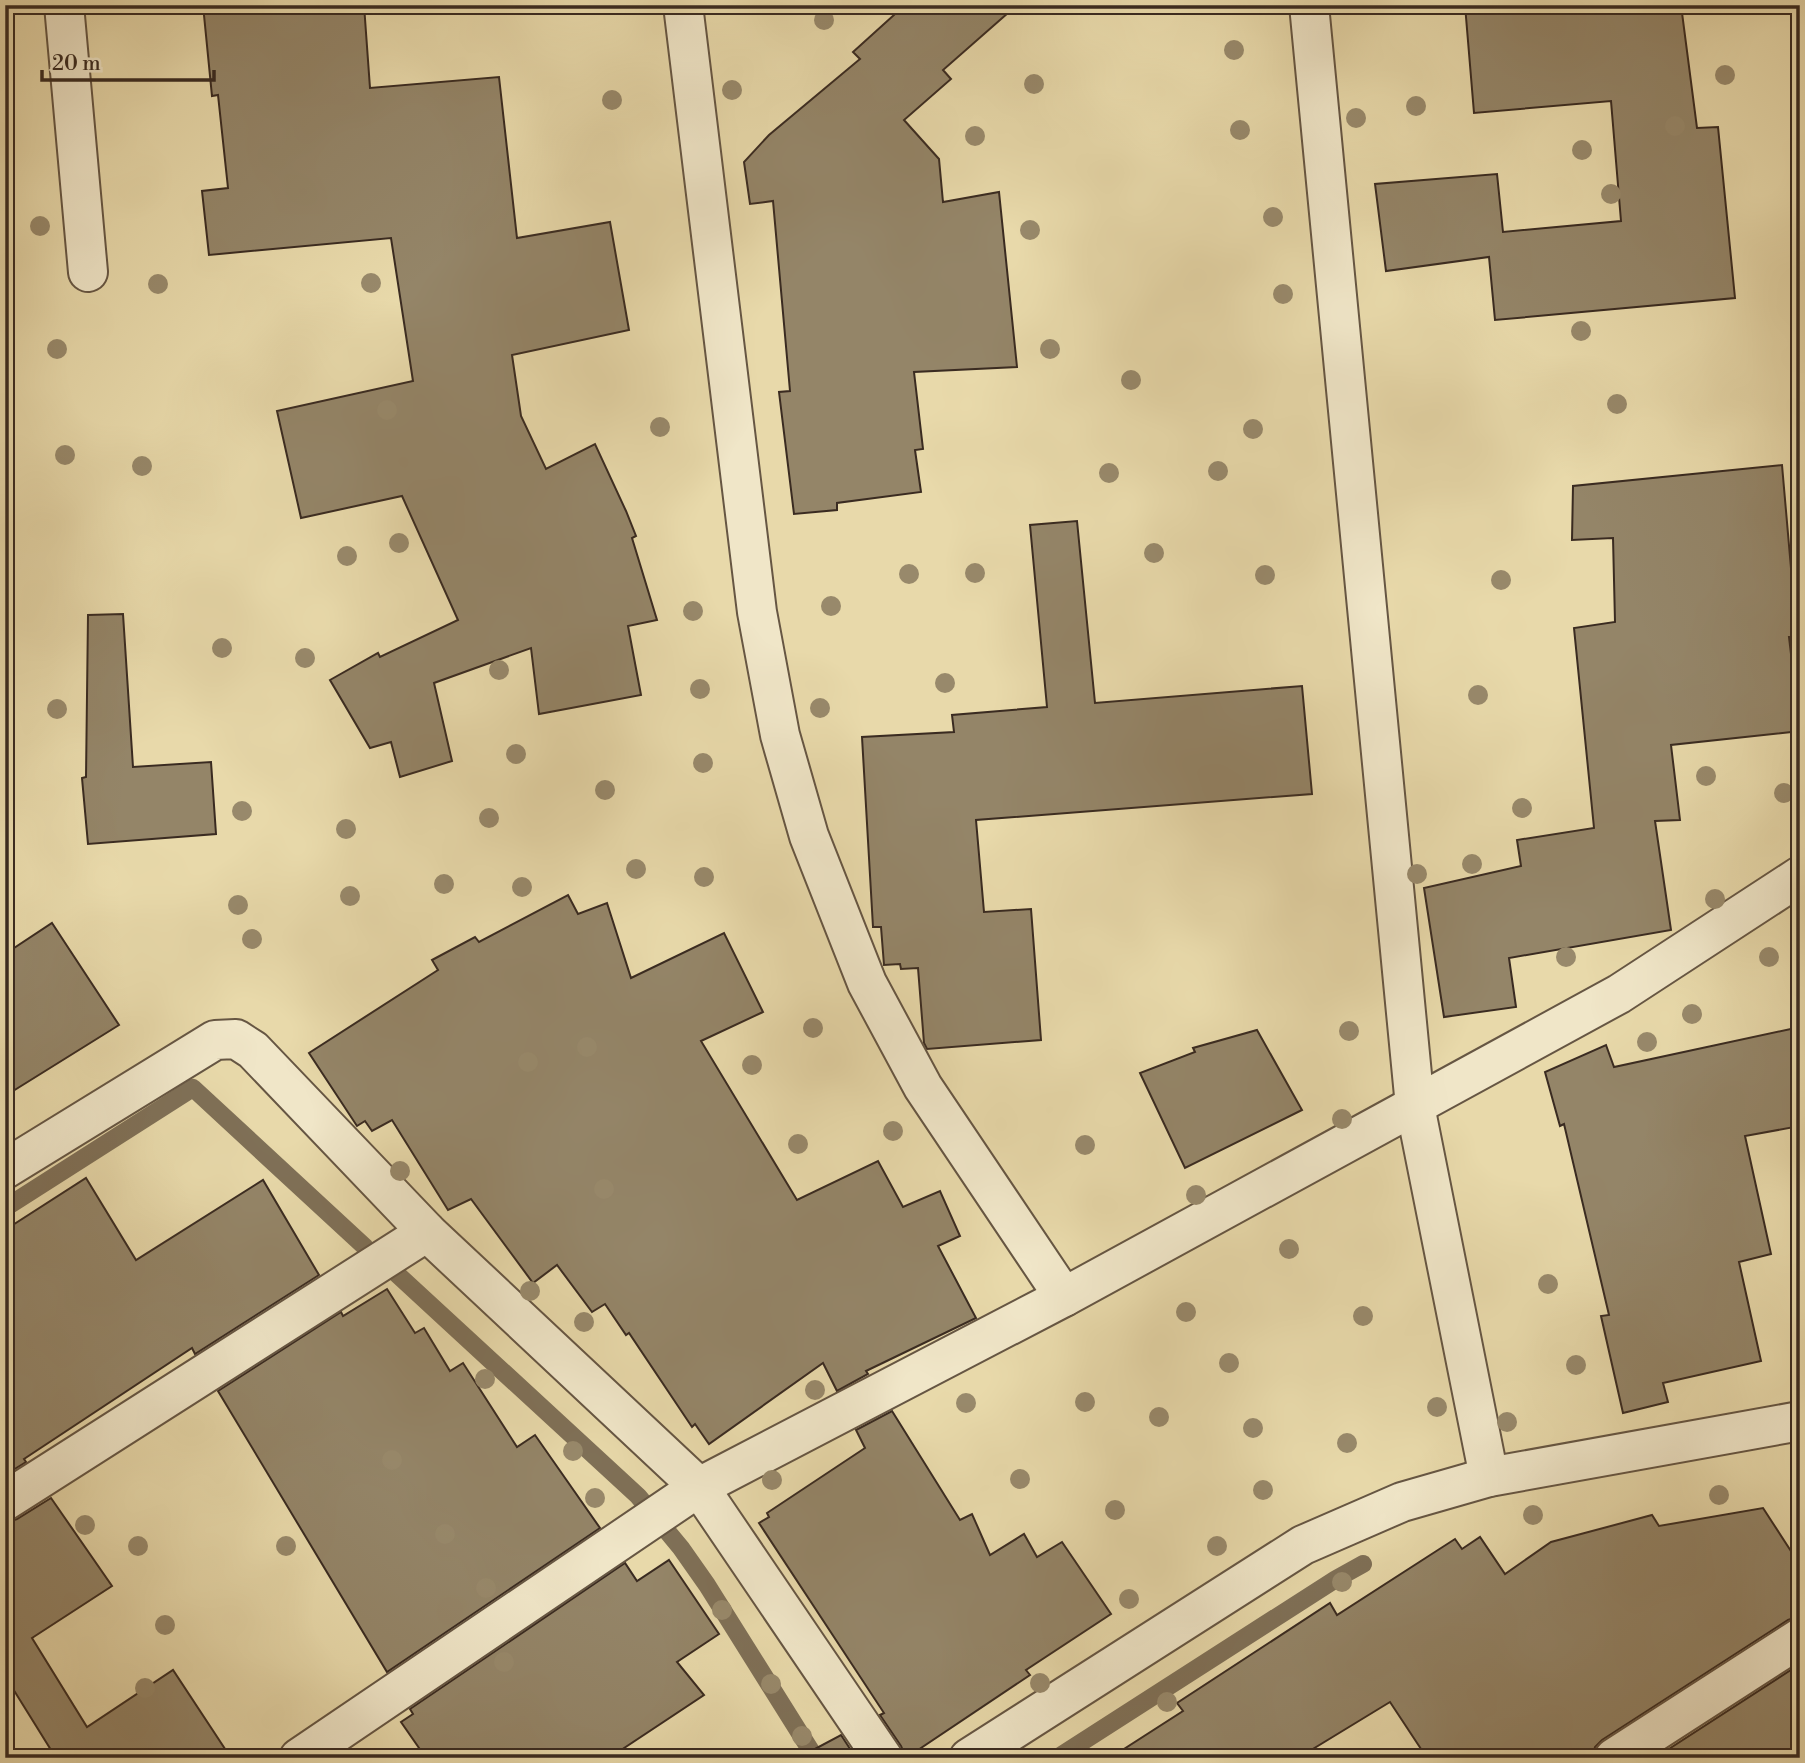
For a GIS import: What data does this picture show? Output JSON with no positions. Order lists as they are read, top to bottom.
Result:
{
  "scale_bar": "20 m"
}
